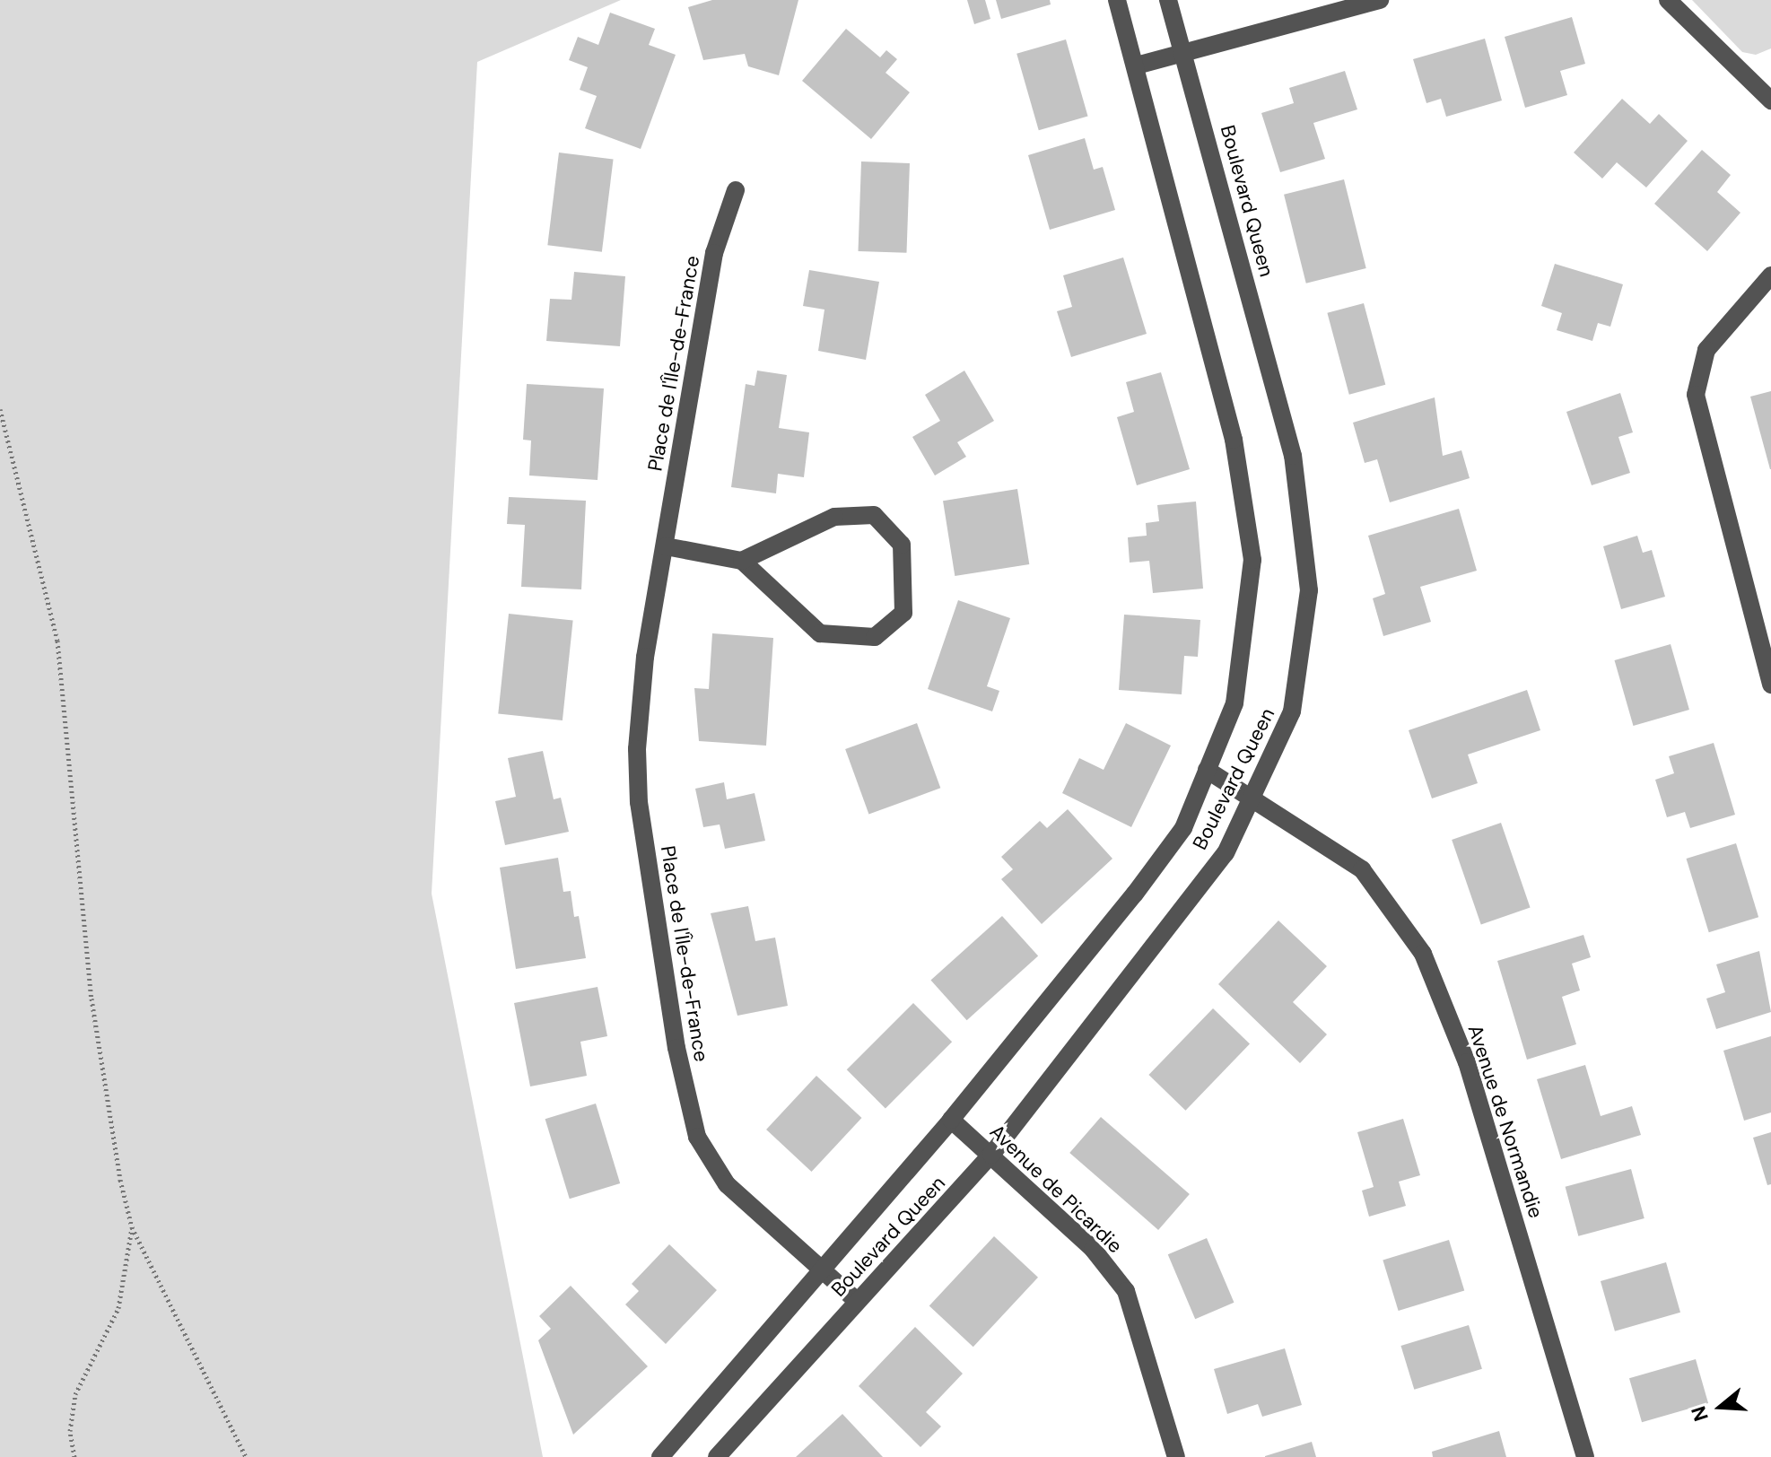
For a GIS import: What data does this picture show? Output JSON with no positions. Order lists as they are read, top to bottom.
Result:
{
  "streets": {
    "street": [
      "Boulevard Queen",
      "Place de l'Île-de-France",
      "Avenue de Normandie",
      "Avenue de Picardie"
    ]
  },
  "crossings": [
    ["Boulevard Queen", "Place de l'Île-de-France"],
    ["Boulevard Queen", "Avenue de Normandie"],
    ["Boulevard Queen", "Avenue de Picardie"]
  ],
  "north": "left"
}
